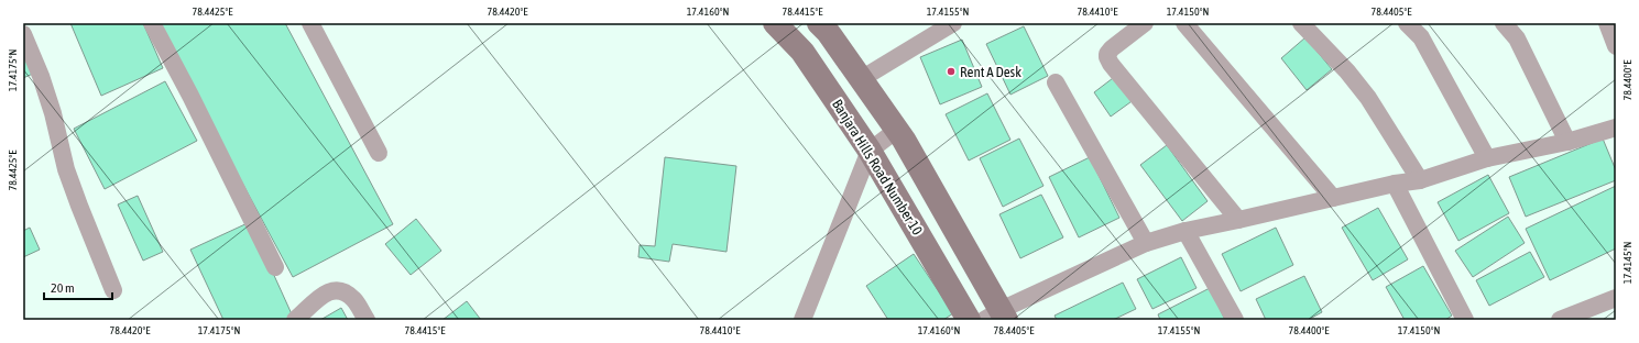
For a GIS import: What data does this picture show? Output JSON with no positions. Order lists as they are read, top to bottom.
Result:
{
  "streets": {
    "main road": ["Banjara Hills Road Number 10"]
  },
  "places": ["Rent A Desk"],
  "scale_bar": "20 m",
  "coordinates": [
    "78.4425°E",
    "78.4420°E",
    "17.4160°N",
    "78.4415°E",
    "17.4155°N",
    "78.4410°E",
    "17.4150°N",
    "78.4405°E",
    "17.4175°N",
    "78.4400°E",
    "17.4145°N"
  ]
}
